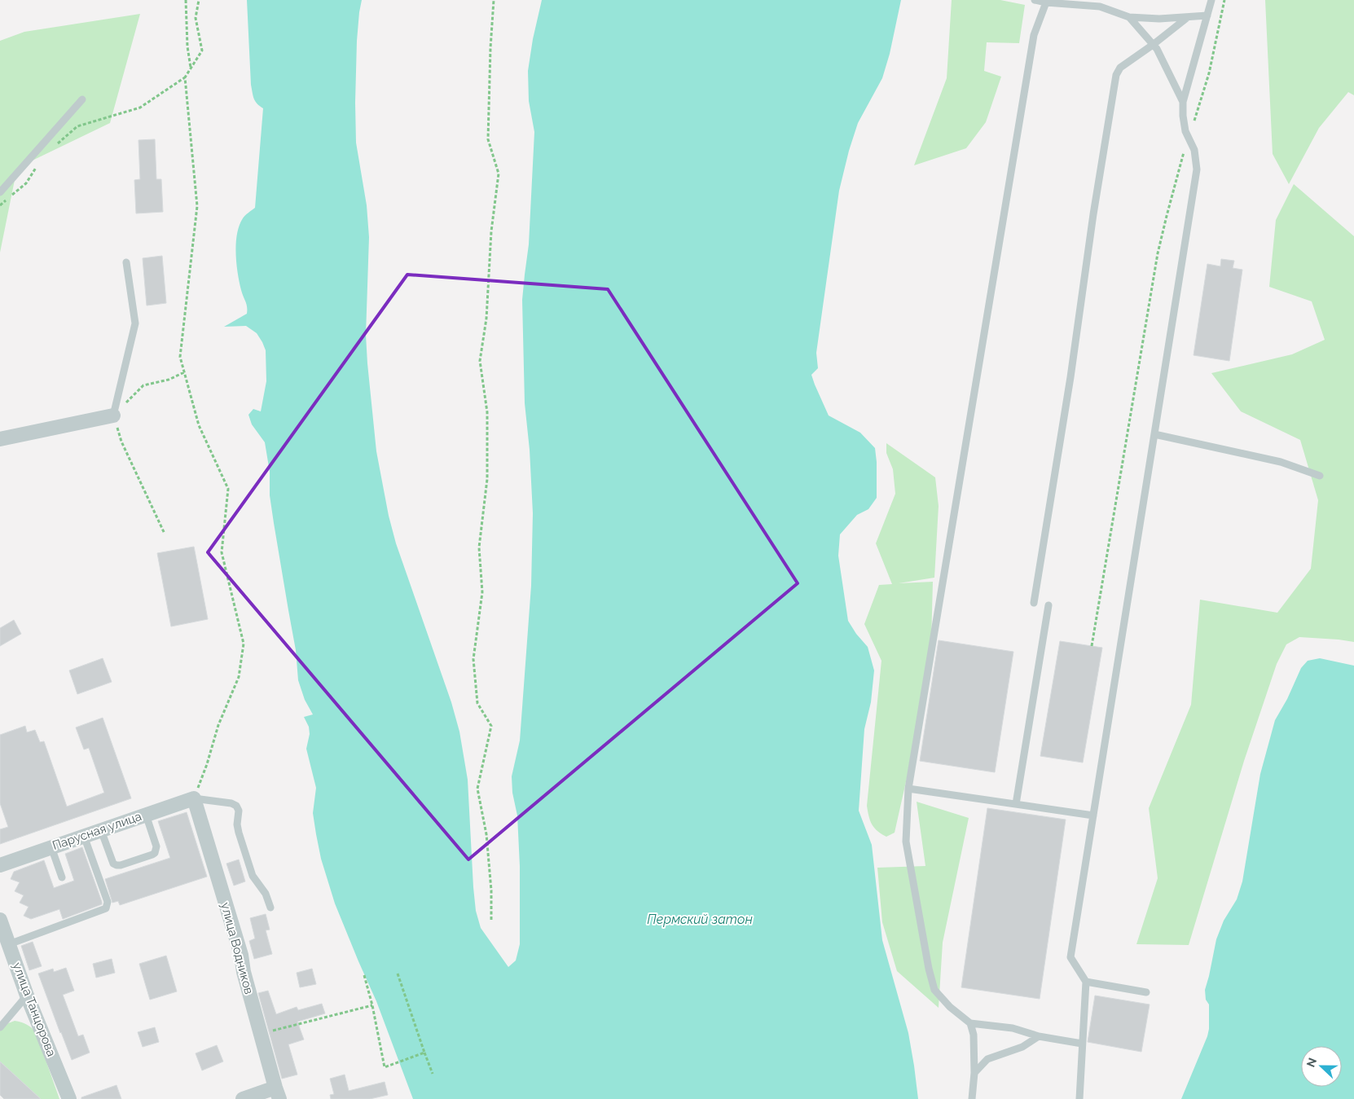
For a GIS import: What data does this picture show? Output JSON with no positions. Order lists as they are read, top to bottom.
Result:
{
  "streets": {
    "street": ["Парусная улица", "улица Водников", "улица Танцорова"]
  },
  "crossings": [
    ["Парусная улица", "улица Водников"]
  ],
  "water": ["Пермский затон"],
  "north": "left"
}
